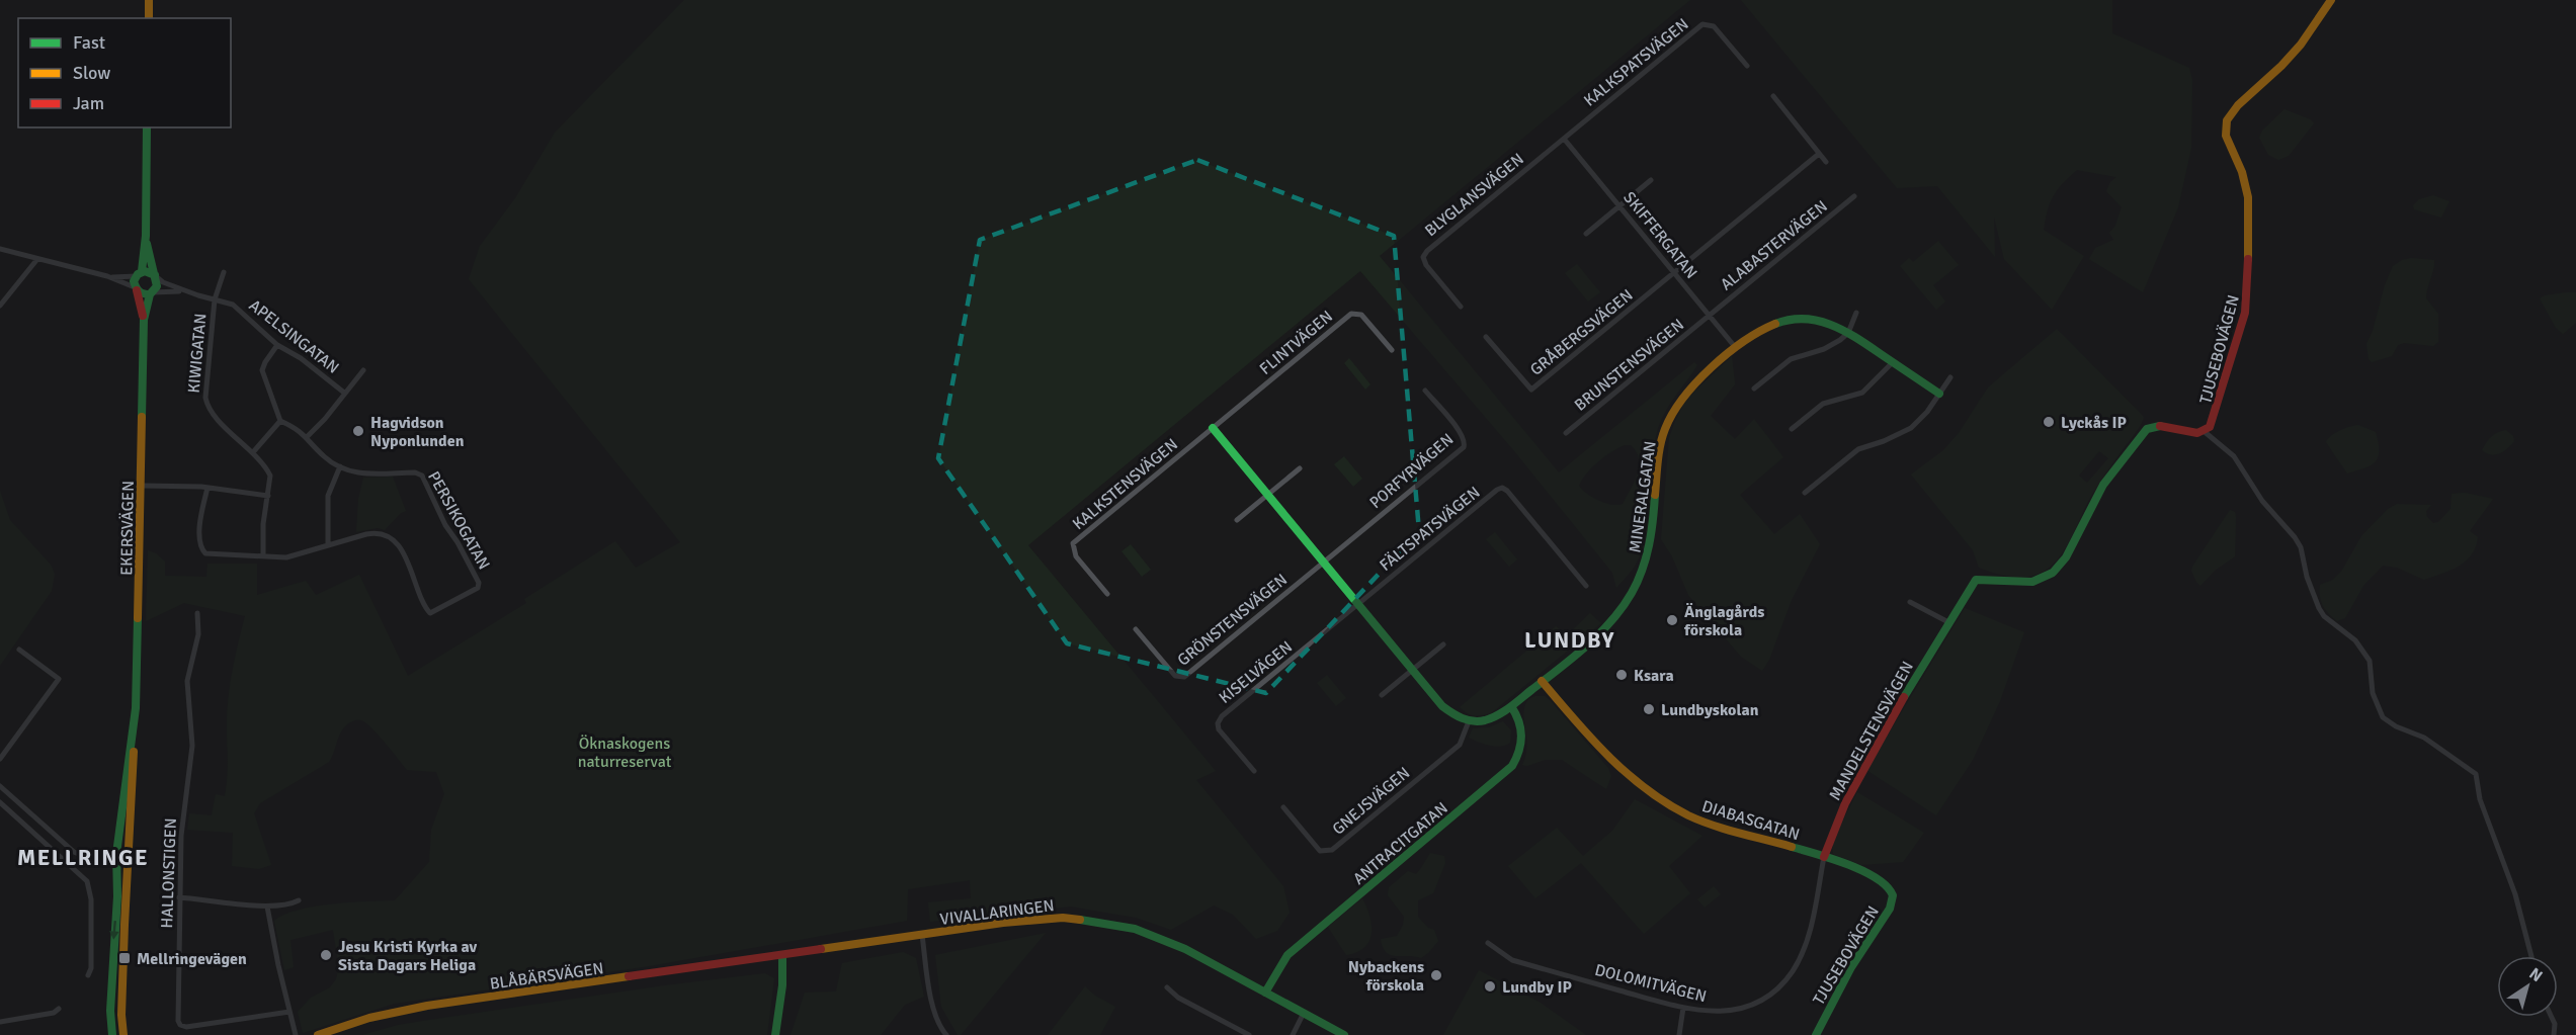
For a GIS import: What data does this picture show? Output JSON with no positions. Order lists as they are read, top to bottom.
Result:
{
  "streets": {
    "street": [
      "KALKSPATSVÄGEN",
      "BLYGLANSVÄGEN",
      "SKIFFERGATAN",
      "ALABASTERVÄGEN",
      "GRÅBERGSVÄGEN",
      "APELSINGATAN",
      "FLINTVÄGEN",
      "TJUSEBOVÄGEN",
      "KIWIGATAN",
      "BRUNSTENSVÄGEN",
      "PORFYRVÄGEN",
      "KALKSTENSVÄGEN",
      "MINERALGATAN",
      "PERSIKOGATAN",
      "EKERSVÄGEN",
      "FÄLTSPATSVÄGEN",
      "GRÖNSTENSVÄGEN",
      "KISELVÄGEN",
      "MANDELSTENSVÄGEN",
      "GNEJSVÄGEN",
      "DIABASGATAN",
      "ANTRACITGATAN",
      "HALLONSTIGEN",
      "VIVALLARINGEN",
      "BLÅBÄRSVÄGEN",
      "DOLOMITVÄGEN"
    ]
  },
  "crossings": [
    ["KALKSPATSVÄGEN", "BLYGLANSVÄGEN"],
    ["KALKSPATSVÄGEN", "SKIFFERGATAN"],
    ["BLYGLANSVÄGEN", "SKIFFERGATAN"],
    ["SKIFFERGATAN", "ALABASTERVÄGEN"],
    ["SKIFFERGATAN", "GRÅBERGSVÄGEN"],
    ["SKIFFERGATAN", "BRUNSTENSVÄGEN"],
    ["SKIFFERGATAN", "MINERALGATAN"],
    ["ALABASTERVÄGEN", "BRUNSTENSVÄGEN"],
    ["APELSINGATAN", "KIWIGATAN"],
    ["APELSINGATAN", "EKERSVÄGEN"],
    ["FLINTVÄGEN", "KALKSTENSVÄGEN"],
    ["TJUSEBOVÄGEN", "MANDELSTENSVÄGEN"],
    ["TJUSEBOVÄGEN", "DIABASGATAN"],
    ["TJUSEBOVÄGEN", "DOLOMITVÄGEN"],
    ["PORFYRVÄGEN", "GRÖNSTENSVÄGEN"],
    ["MINERALGATAN", "GNEJSVÄGEN"],
    ["MINERALGATAN", "DIABASGATAN"],
    ["MINERALGATAN", "ANTRACITGATAN"],
    ["FÄLTSPATSVÄGEN", "KISELVÄGEN"],
    ["MANDELSTENSVÄGEN", "DIABASGATAN"],
    ["MANDELSTENSVÄGEN", "DOLOMITVÄGEN"],
    ["DIABASGATAN", "DOLOMITVÄGEN"],
    ["ANTRACITGATAN", "VIVALLARINGEN"],
    ["VIVALLARINGEN", "BLÅBÄRSVÄGEN"]
  ],
  "districts": ["LUNDBY", "MELLRINGE"],
  "parks": ["Öknaskogens naturreservat"],
  "places": {
    "other": [
      "Lyckås IP",
      "Hagvidson Nyponlunden",
      "Änglagårds förskola",
      "Ksara",
      "Lundbyskolan",
      "Jesu Kristi Kyrka av Sista Dagars Heliga",
      "Nybackens förskola",
      "Lundby IP"
    ],
    "transit": ["Mellringevägen"]
  },
  "legend": ["Fast", "Slow", "Jam"],
  "north": "top right"
}
